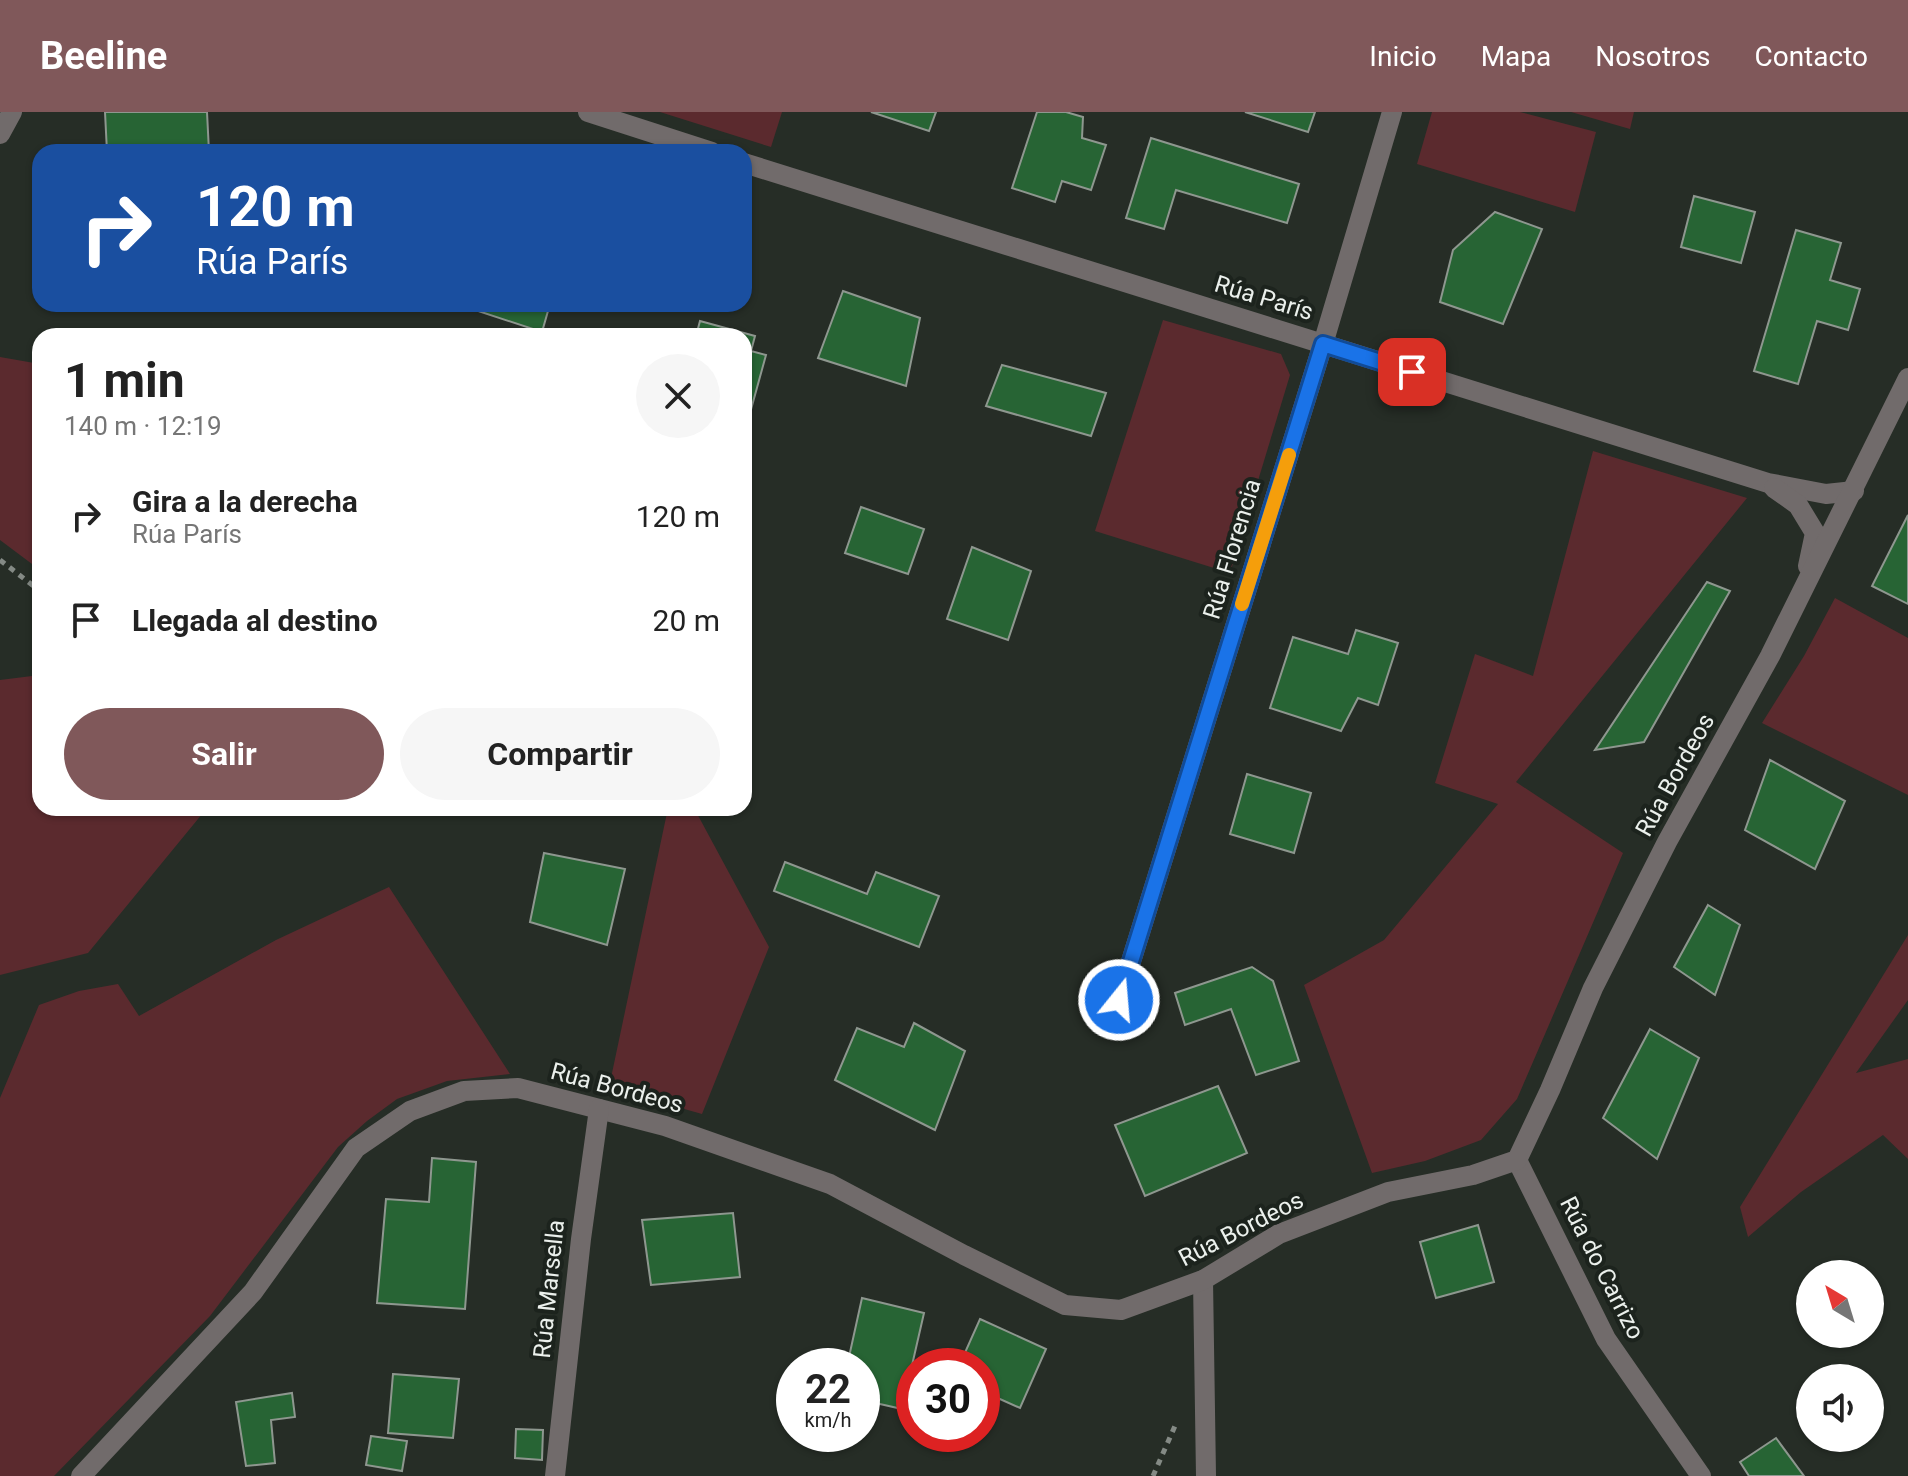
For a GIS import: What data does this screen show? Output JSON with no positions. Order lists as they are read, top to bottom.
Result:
{
  "streets": {
    "street": [
      "Rúa París",
      "Rúa Florencia",
      "Rúa Bordeos",
      "Rúa do Carrizo",
      "Rúa Marsella"
    ]
  },
  "crossings": [
    ["Rúa París", "Rúa Florencia"],
    ["Rúa París", "Rúa Bordeos"],
    ["Rúa Bordeos", "Rúa do Carrizo"],
    ["Rúa Bordeos", "Rúa Marsella"]
  ],
  "north": "top left",
  "page": {
    "header": "Beeline",
    "nav": [
      "Inicio",
      "Mapa",
      "Nosotros",
      "Contacto"
    ],
    "turn": ["120 m", "Rúa París"],
    "heading": ["1 min", "140 m · 12:19"],
    "list": [
      {
        "name": "Gira a la derecha",
        "note": "Rúa París",
        "value": "120 m"
      },
      {
        "name": "Llegada al destino",
        "value": "20 m"
      }
    ],
    "buttons": ["Salir", "Compartir"],
    "speed": "22 km/h",
    "limit": "30"
  }
}
